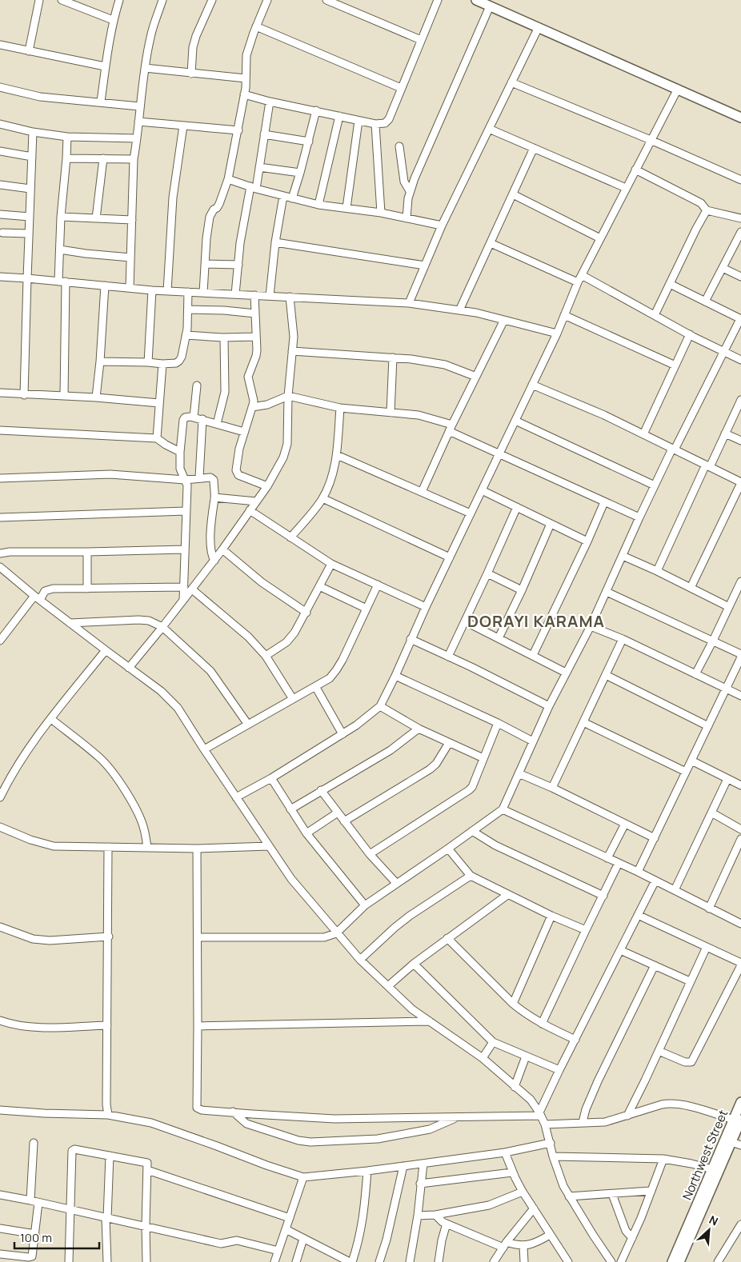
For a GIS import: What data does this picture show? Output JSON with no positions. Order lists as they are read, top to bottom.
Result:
{
  "streets": {
    "main road": ["Northwest Street"]
  },
  "districts": ["DORAYI KARAMA"],
  "scale_bar": "100 m",
  "north": "top right"
}
